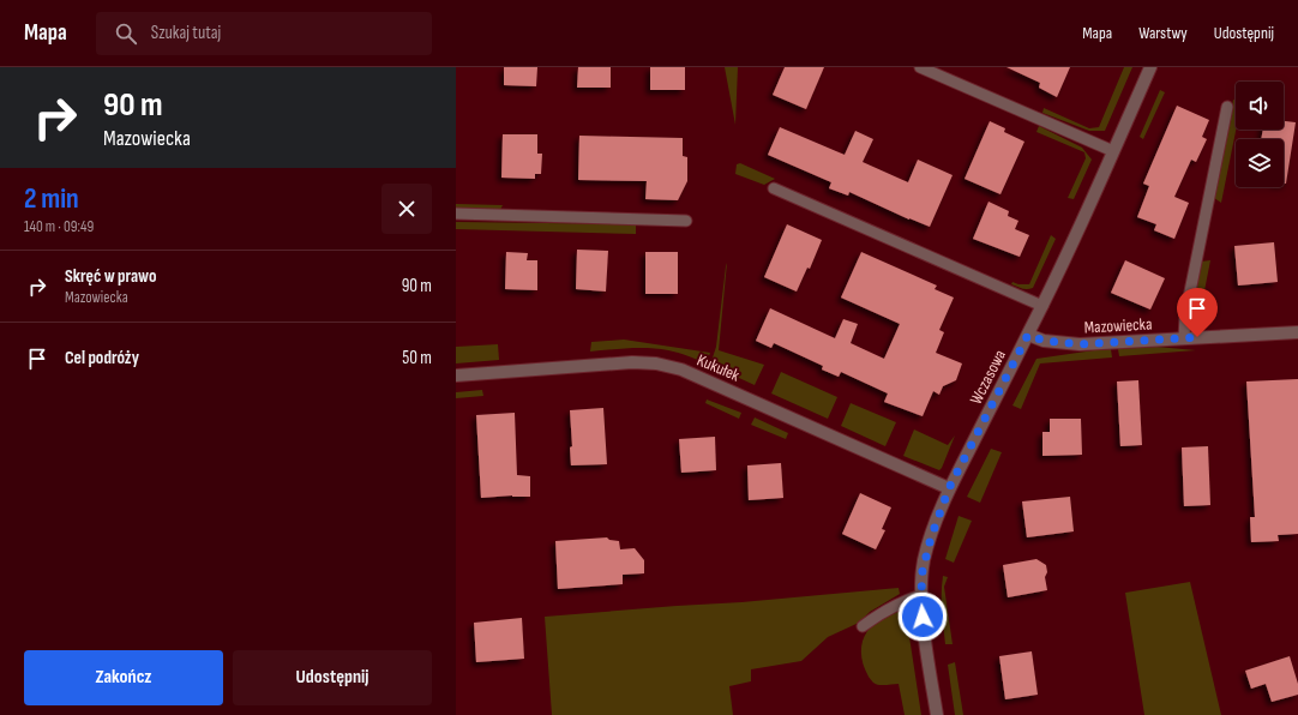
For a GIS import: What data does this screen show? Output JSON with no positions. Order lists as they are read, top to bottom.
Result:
{
  "streets": {
    "street": ["Mazowiecka", "Kukułek", "Wczasowa"]
  },
  "crossings": [
    ["Mazowiecka", "Wczasowa"],
    ["Kukułek", "Wczasowa"]
  ],
  "page": {
    "header": "Mapa",
    "search": "Szukaj tutaj",
    "nav": ["Mapa", "Warstwy", "Udostępnij"],
    "turn": ["90 m", "Mazowiecka"],
    "heading": ["2 min", "140 m · 09:49"],
    "list": [
      {
        "name": "Skręć w prawo",
        "note": "Mazowiecka",
        "value": "90 m"
      },
      {
        "name": "Cel podróży",
        "value": "50 m"
      }
    ],
    "buttons": ["Zakończ", "Udostępnij"]
  }
}
